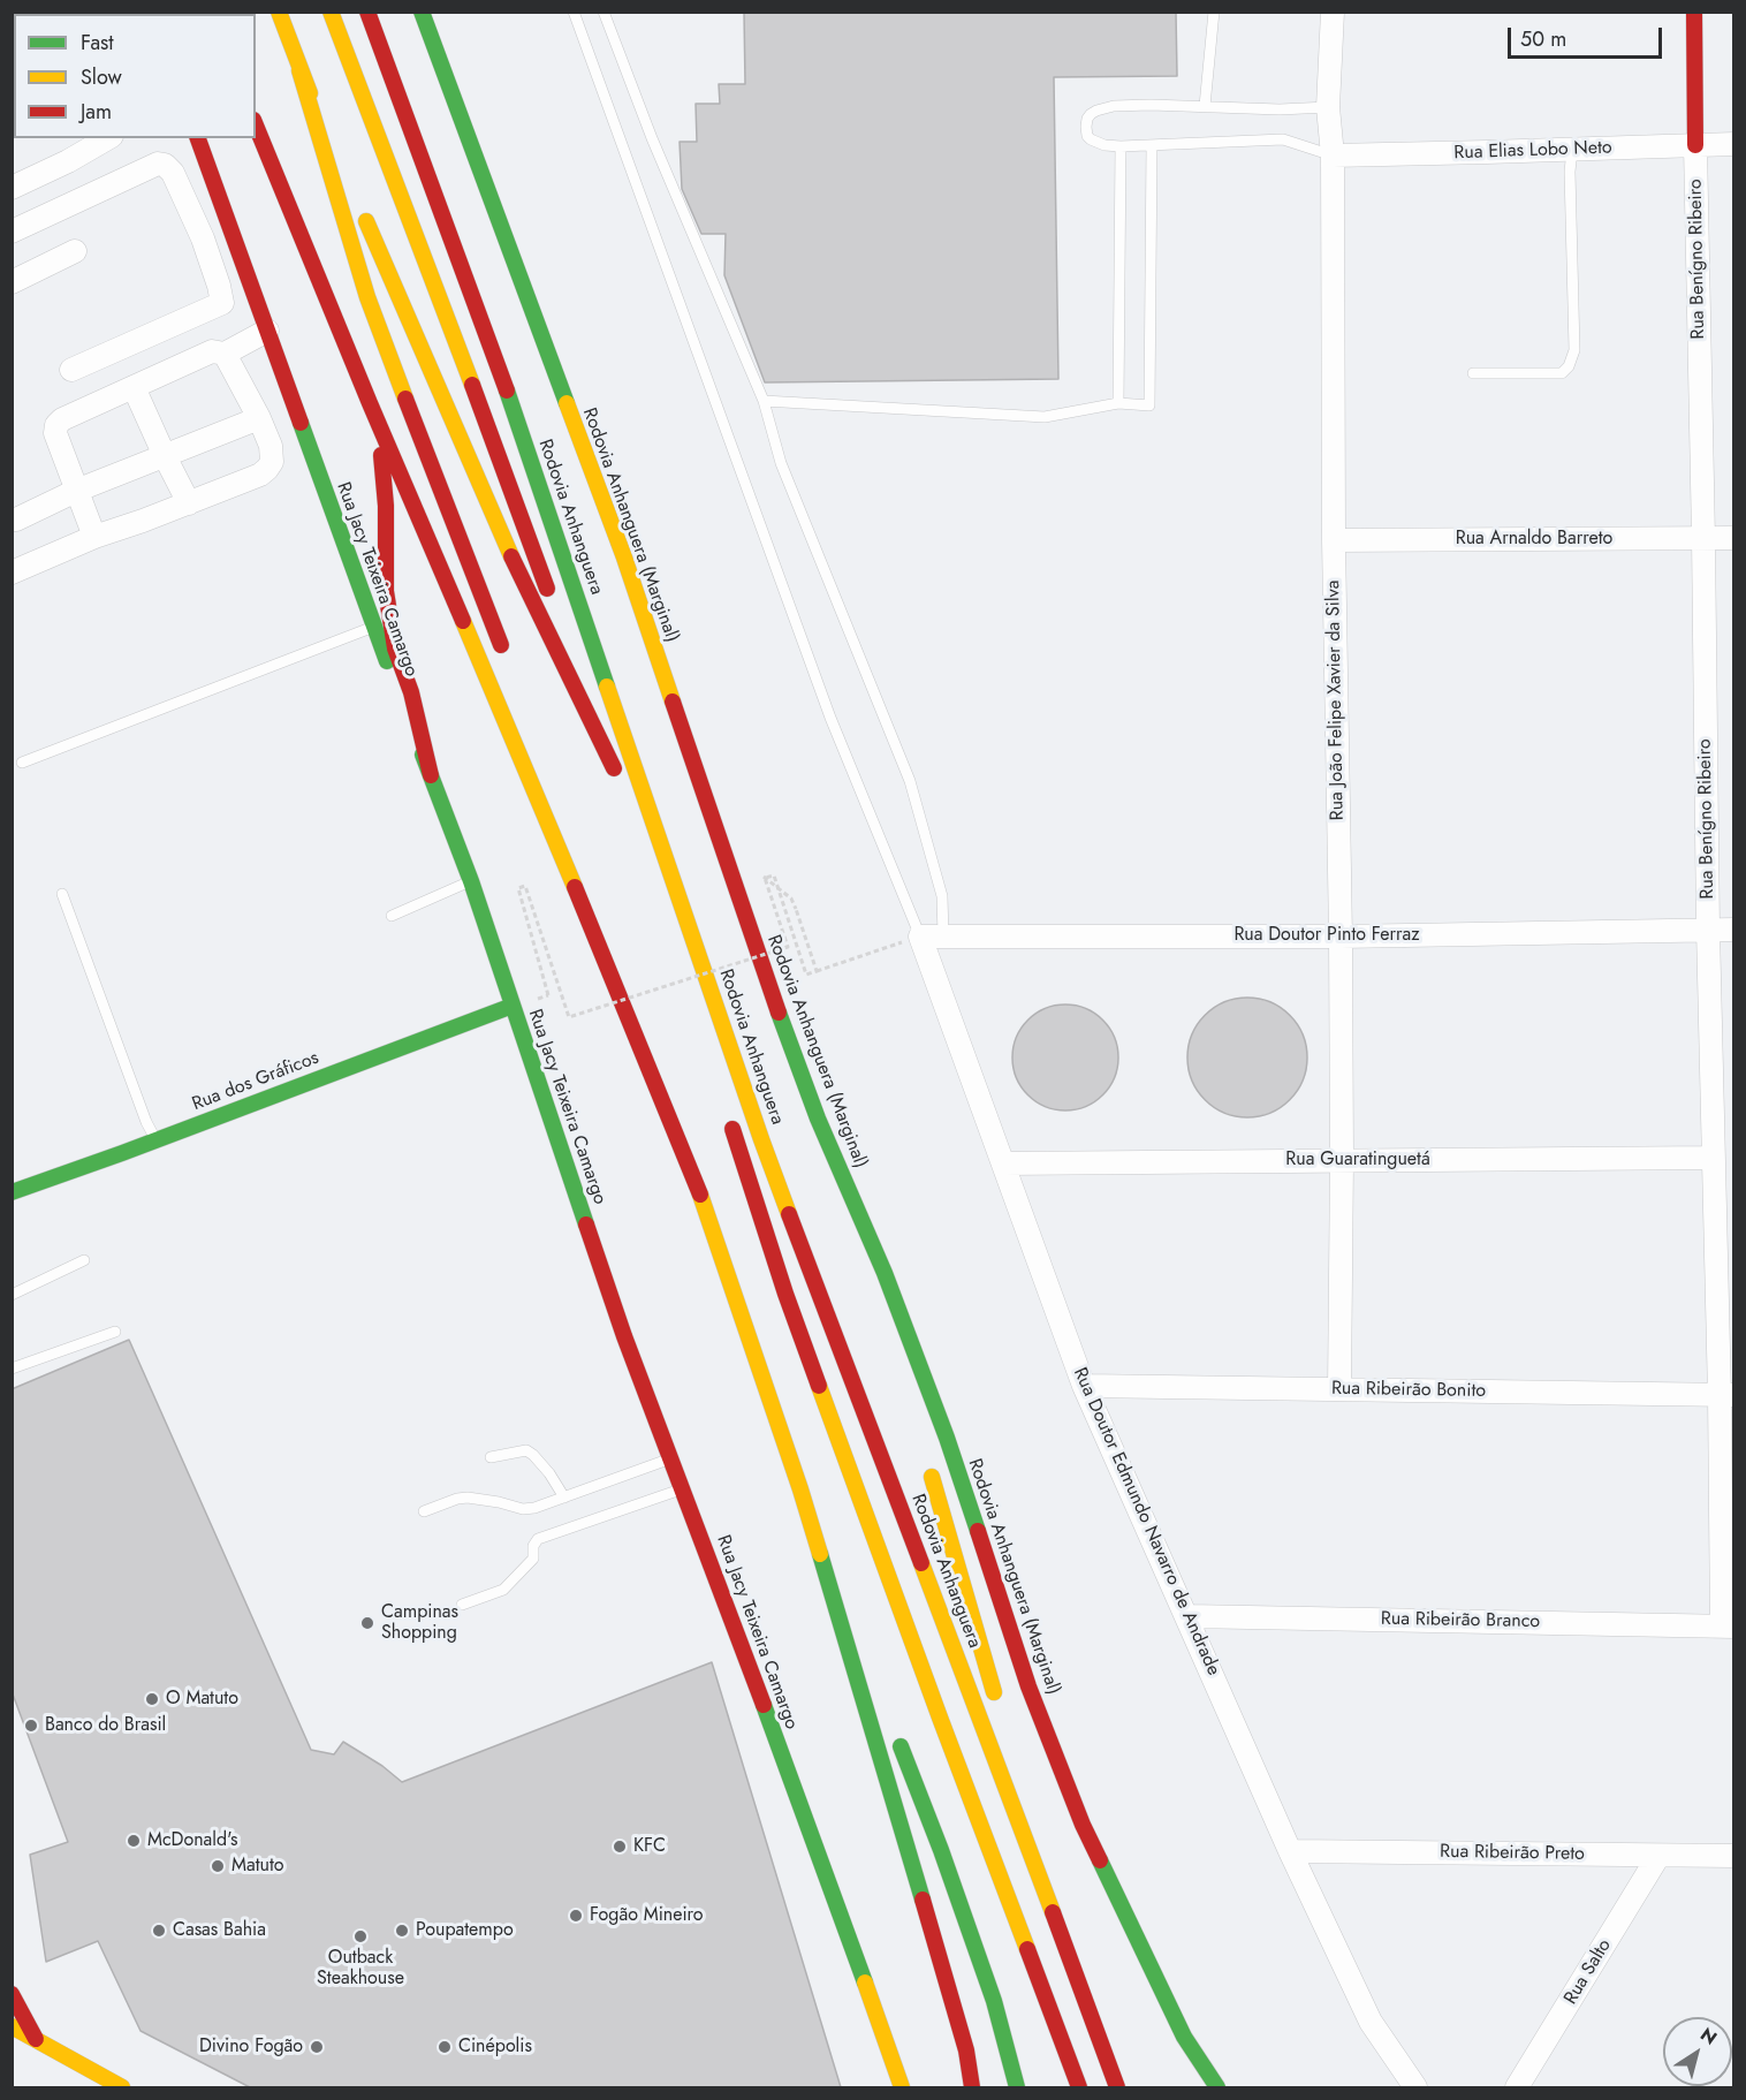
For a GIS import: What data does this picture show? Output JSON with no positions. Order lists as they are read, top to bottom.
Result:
{
  "streets": {
    "main road": [
      "Rua Benígno Ribeiro",
      "Rodovia Anhanguera",
      "Rodovia Anhanguera (Marginal)",
      "Rua Jacy Teixeira Camargo",
      "Rua dos Gráficos"
    ],
    "street": [
      "Rua Elias Lobo Neto",
      "Rua Arnaldo Barreto",
      "Rua João Felipe Xavier da Silva",
      "Rua Doutor Pinto Ferraz",
      "Rua Guaratinguetá",
      "Rua Ribeirão Bonito",
      "Rua Doutor Edmundo Navarro de Andrade",
      "Rua Ribeirão Branco",
      "Rua Ribeirão Preto",
      "Rua Salto"
    ]
  },
  "crossings": [
    ["Rua Elias Lobo Neto", "Rua Benígno Ribeiro"],
    ["Rua Elias Lobo Neto", "Rua João Felipe Xavier da Silva"],
    ["Rua Benígno Ribeiro", "Rua Arnaldo Barreto"],
    ["Rua Benígno Ribeiro", "Rua Doutor Pinto Ferraz"],
    ["Rua Benígno Ribeiro", "Rua Guaratinguetá"],
    ["Rua Benígno Ribeiro", "Rua Ribeirão Bonito"],
    ["Rua Benígno Ribeiro", "Rua Ribeirão Branco"],
    ["Rua Arnaldo Barreto", "Rua João Felipe Xavier da Silva"],
    ["Rua Jacy Teixeira Camargo", "Rua dos Gráficos"],
    ["Rua João Felipe Xavier da Silva", "Rua Doutor Pinto Ferraz"],
    ["Rua João Felipe Xavier da Silva", "Rua Guaratinguetá"],
    ["Rua João Felipe Xavier da Silva", "Rua Ribeirão Bonito"],
    ["Rua Doutor Pinto Ferraz", "Rua Doutor Edmundo Navarro de Andrade"],
    ["Rua Guaratinguetá", "Rua Doutor Edmundo Navarro de Andrade"],
    ["Rua Ribeirão Bonito", "Rua Doutor Edmundo Navarro de Andrade"],
    ["Rua Doutor Edmundo Navarro de Andrade", "Rua Ribeirão Branco"],
    ["Rua Doutor Edmundo Navarro de Andrade", "Rua Ribeirão Preto"],
    ["Rua Ribeirão Preto", "Rua Salto"]
  ],
  "places": [
    "Campinas Shopping",
    "O Matuto",
    "Banco do Brasil",
    "McDonald's",
    "KFC",
    "Matuto",
    "Fogão Mineiro",
    "Casas Bahia",
    "Poupatempo",
    "Outback Steakhouse",
    "Divino Fogão",
    "Cinépolis"
  ],
  "legend": ["Fast", "Slow", "Jam"],
  "scale_bar": "50 m",
  "north": "top right"
}
